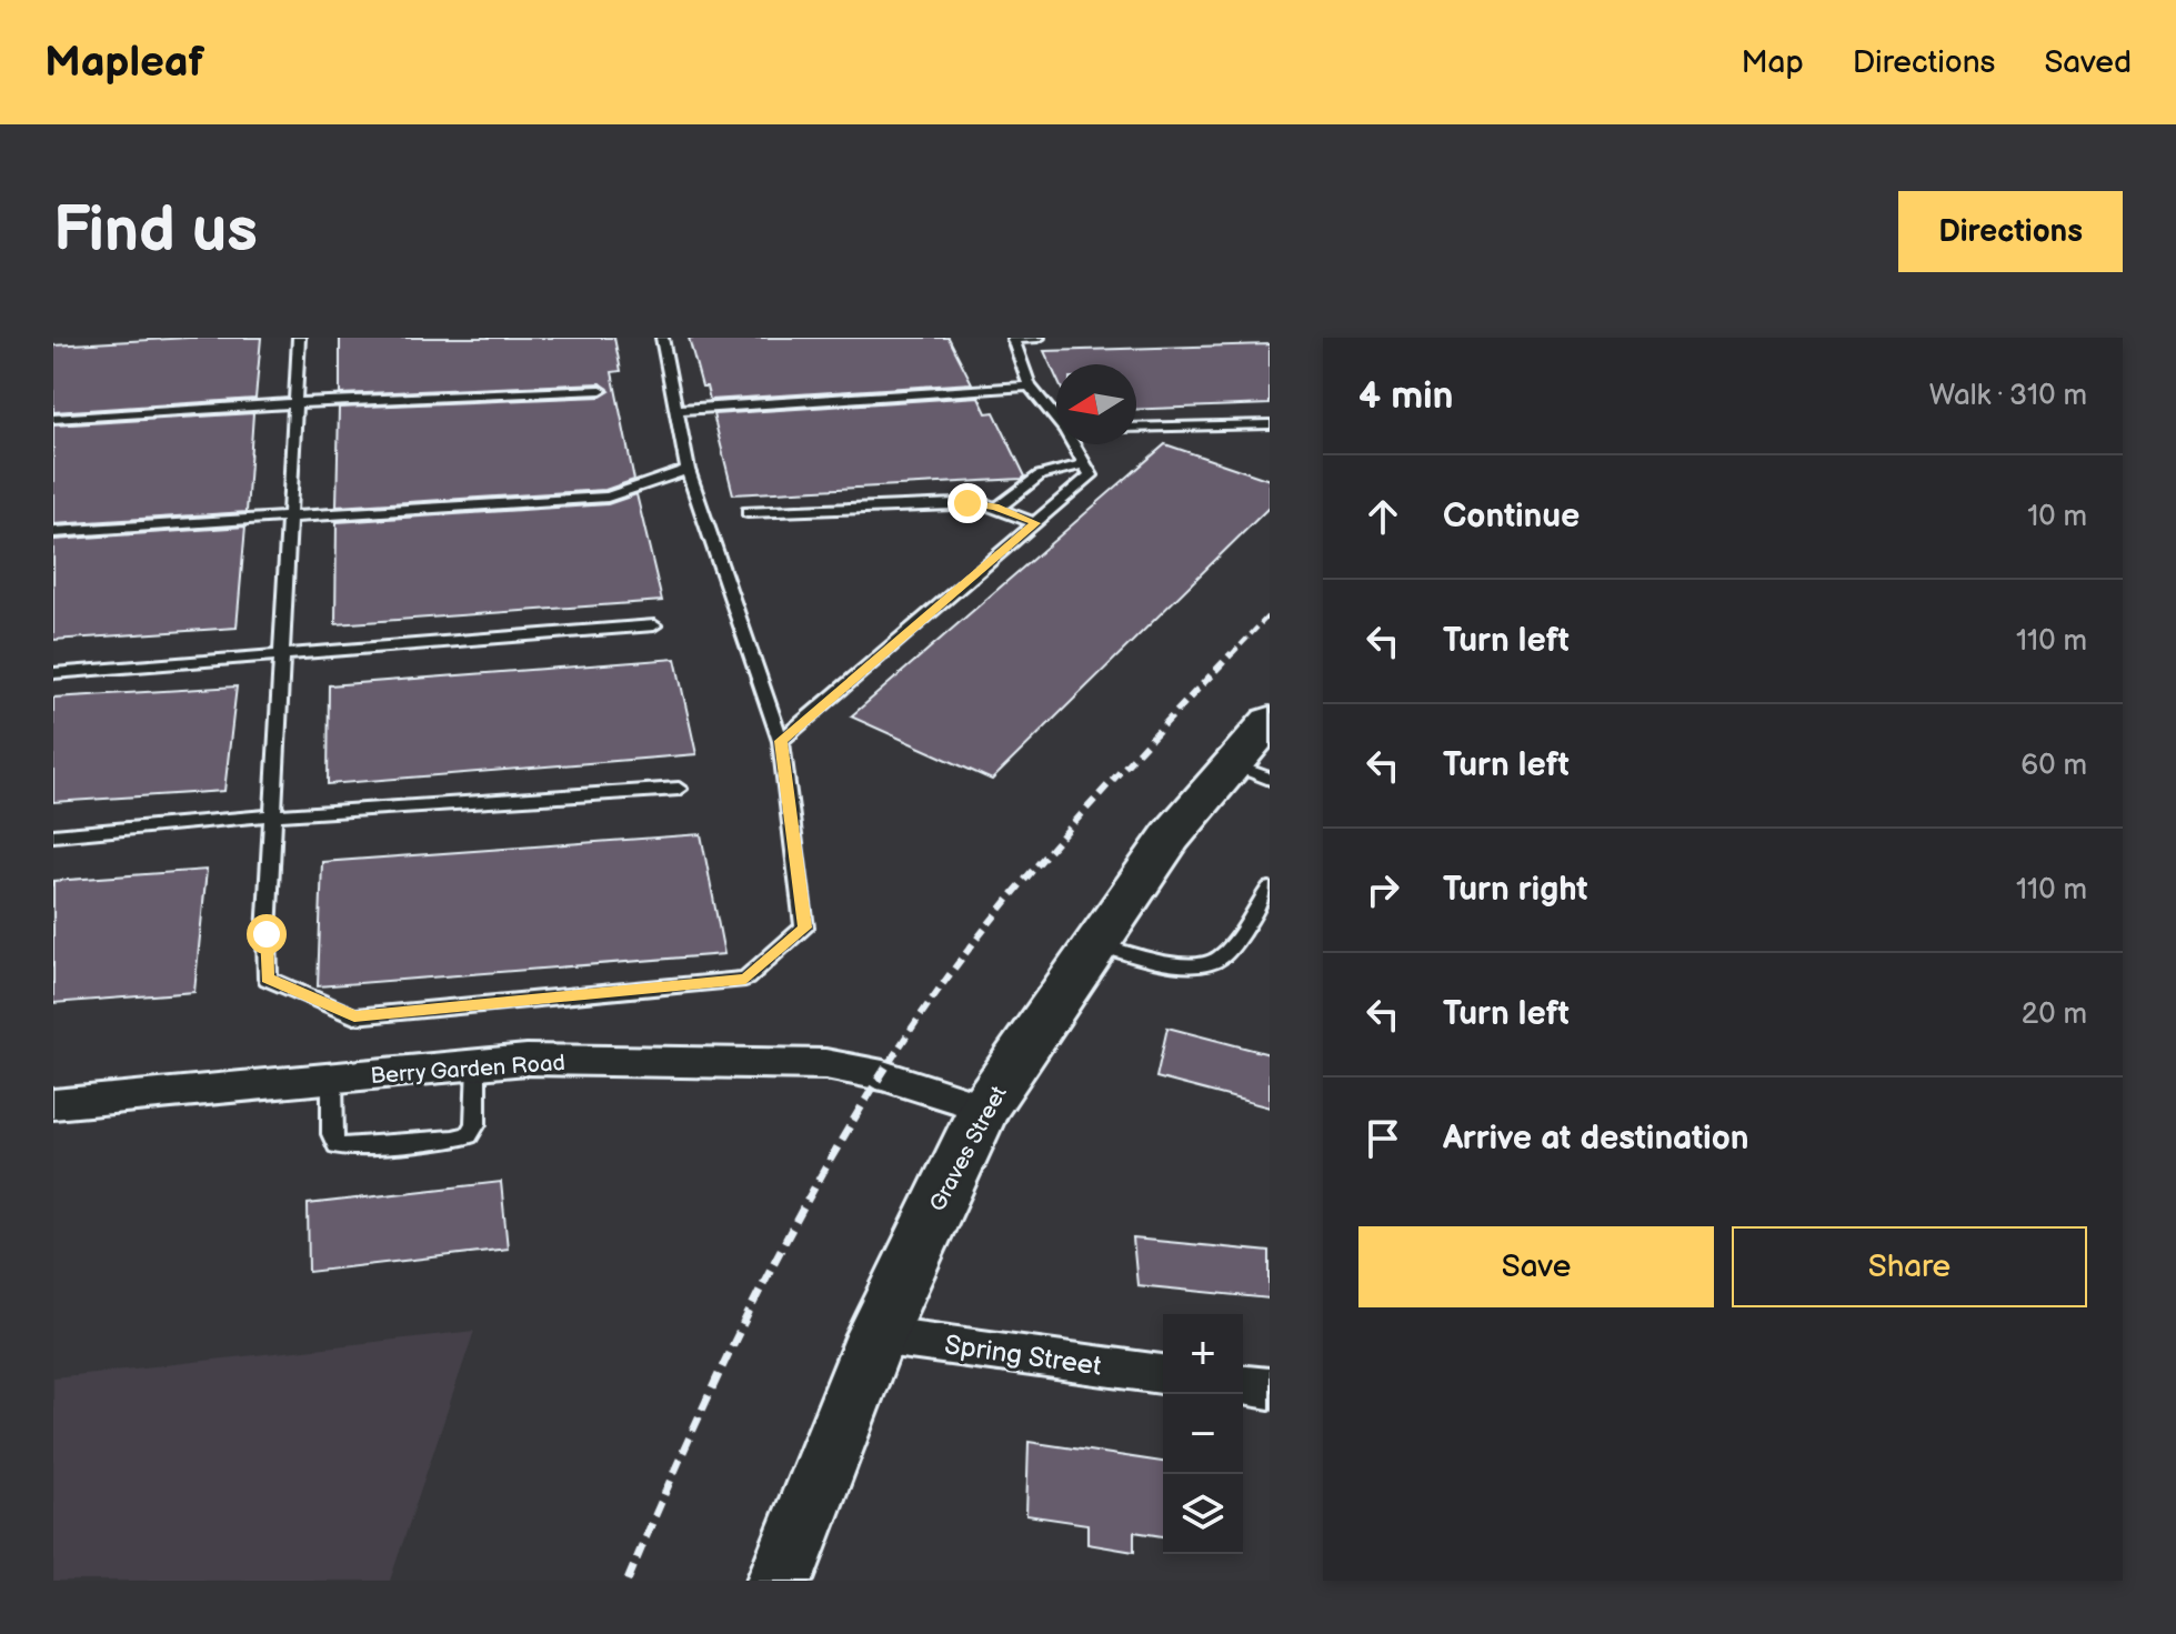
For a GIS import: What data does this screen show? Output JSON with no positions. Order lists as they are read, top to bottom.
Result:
{
  "streets": {
    "street": ["Berry Garden Road", "Graves Street", "Spring Street"]
  },
  "crossings": [
    ["Berry Garden Road", "Graves Street"],
    ["Graves Street", "Spring Street"]
  ],
  "north": "left",
  "page": {
    "header": "Mapleaf",
    "nav": ["Map", "Directions", "Saved"],
    "buttons": [
      "Directions",
      ["Save", "Share"]
    ],
    "title": "Find us",
    "heading": ["4 min", "Walk · 310 m"],
    "list": [
      ["Continue", "10 m"],
      ["Turn left", "110 m"],
      ["Turn left", "60 m"],
      ["Turn right", "110 m"],
      ["Turn left", "20 m"],
      "Arrive at destination"
    ],
    "map_buttons": ["+", "−"]
  }
}
